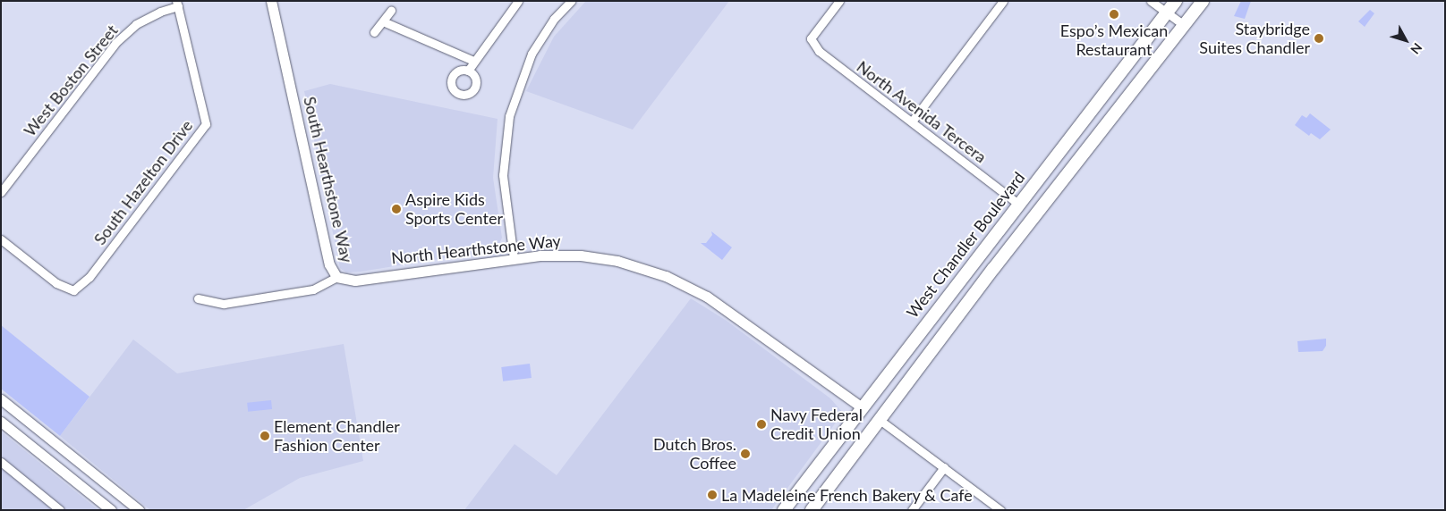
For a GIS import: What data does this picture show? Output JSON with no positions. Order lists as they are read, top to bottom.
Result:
{
  "streets": {
    "main road": ["West Chandler Boulevard"],
    "street": [
      "West Boston Street",
      "North Avenida Tercera",
      "South Hearthstone Way",
      "South Hazelton Drive",
      "North Hearthstone Way"
    ]
  },
  "crossings": [
    ["West Boston Street", "South Hazelton Drive"],
    ["North Avenida Tercera", "West Chandler Boulevard"],
    ["South Hearthstone Way", "North Hearthstone Way"],
    ["West Chandler Boulevard", "North Hearthstone Way"]
  ],
  "places": [
    "Espo’s Mexican Restaurant",
    "Staybridge Suites Chandler",
    "Aspire Kids Sports Center",
    "Navy Federal Credit Union",
    "Element Chandler Fashion Center",
    "Dutch Bros. Coffee",
    "La Madeleine French Bakery & Cafe"
  ],
  "north": "bottom right"
}
